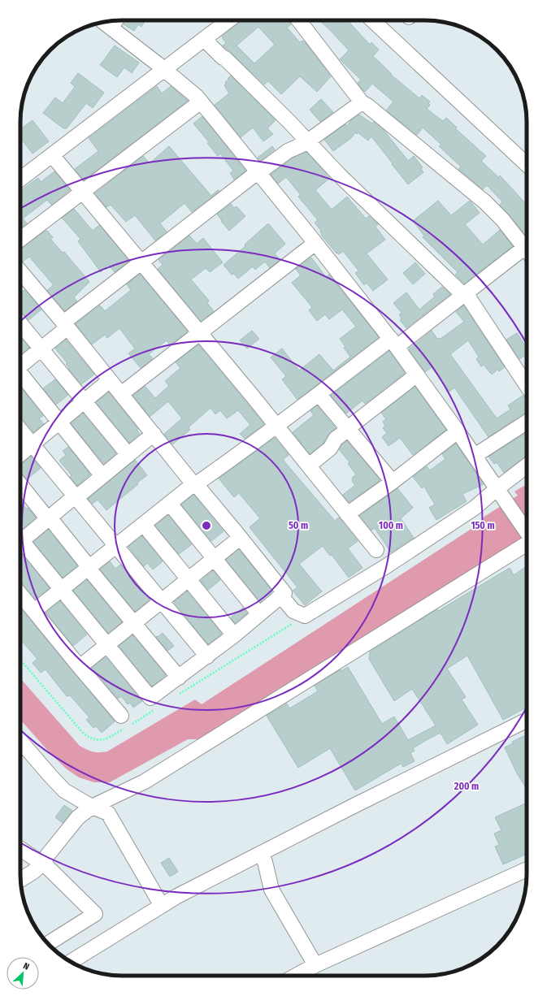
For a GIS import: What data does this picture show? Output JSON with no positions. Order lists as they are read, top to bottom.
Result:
{
  "north": "top right",
  "rings": [
    "50 m",
    "100 m",
    "150 m",
    "200 m"
  ]
}
